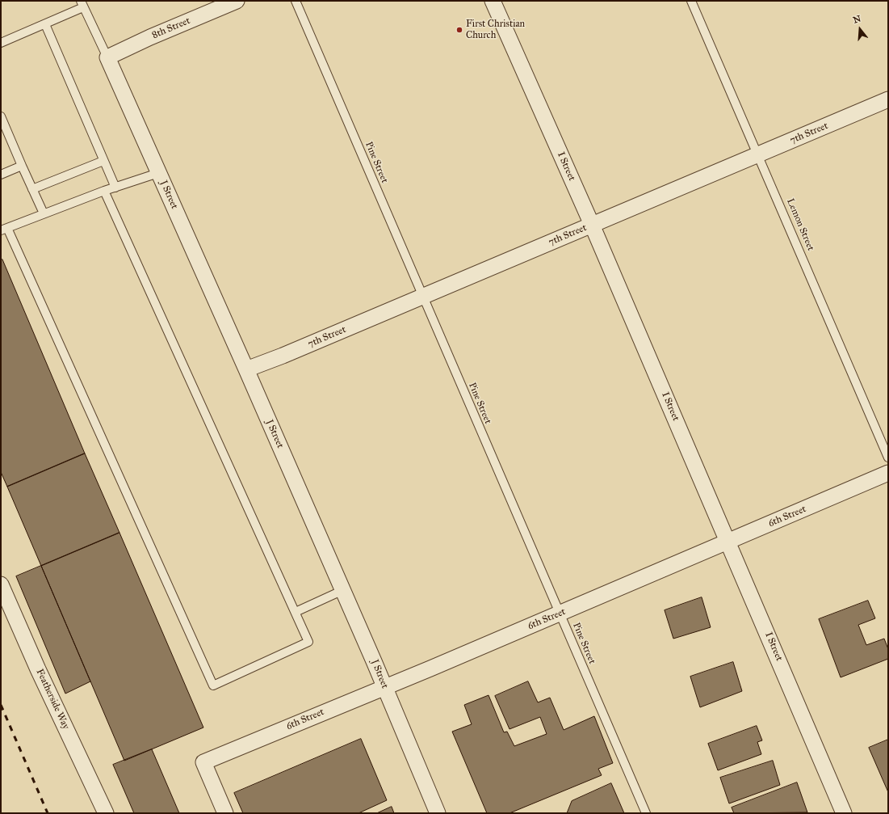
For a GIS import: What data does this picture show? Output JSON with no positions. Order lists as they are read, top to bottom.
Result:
{
  "streets": {
    "street": [
      "8th Street",
      "7th Street",
      "I Street",
      "J Street",
      "6th Street",
      "Featherside Way"
    ],
    "lane": ["Pine Street", "Lemon Street"]
  },
  "crossings": [
    ["8th Street", "J Street"],
    ["7th Street", "Pine Street"],
    ["7th Street", "I Street"],
    ["7th Street", "J Street"],
    ["7th Street", "Lemon Street"],
    ["Pine Street", "6th Street"],
    ["I Street", "6th Street"],
    ["J Street", "6th Street"]
  ],
  "places": ["First Christian Church"],
  "north": "top"
}
